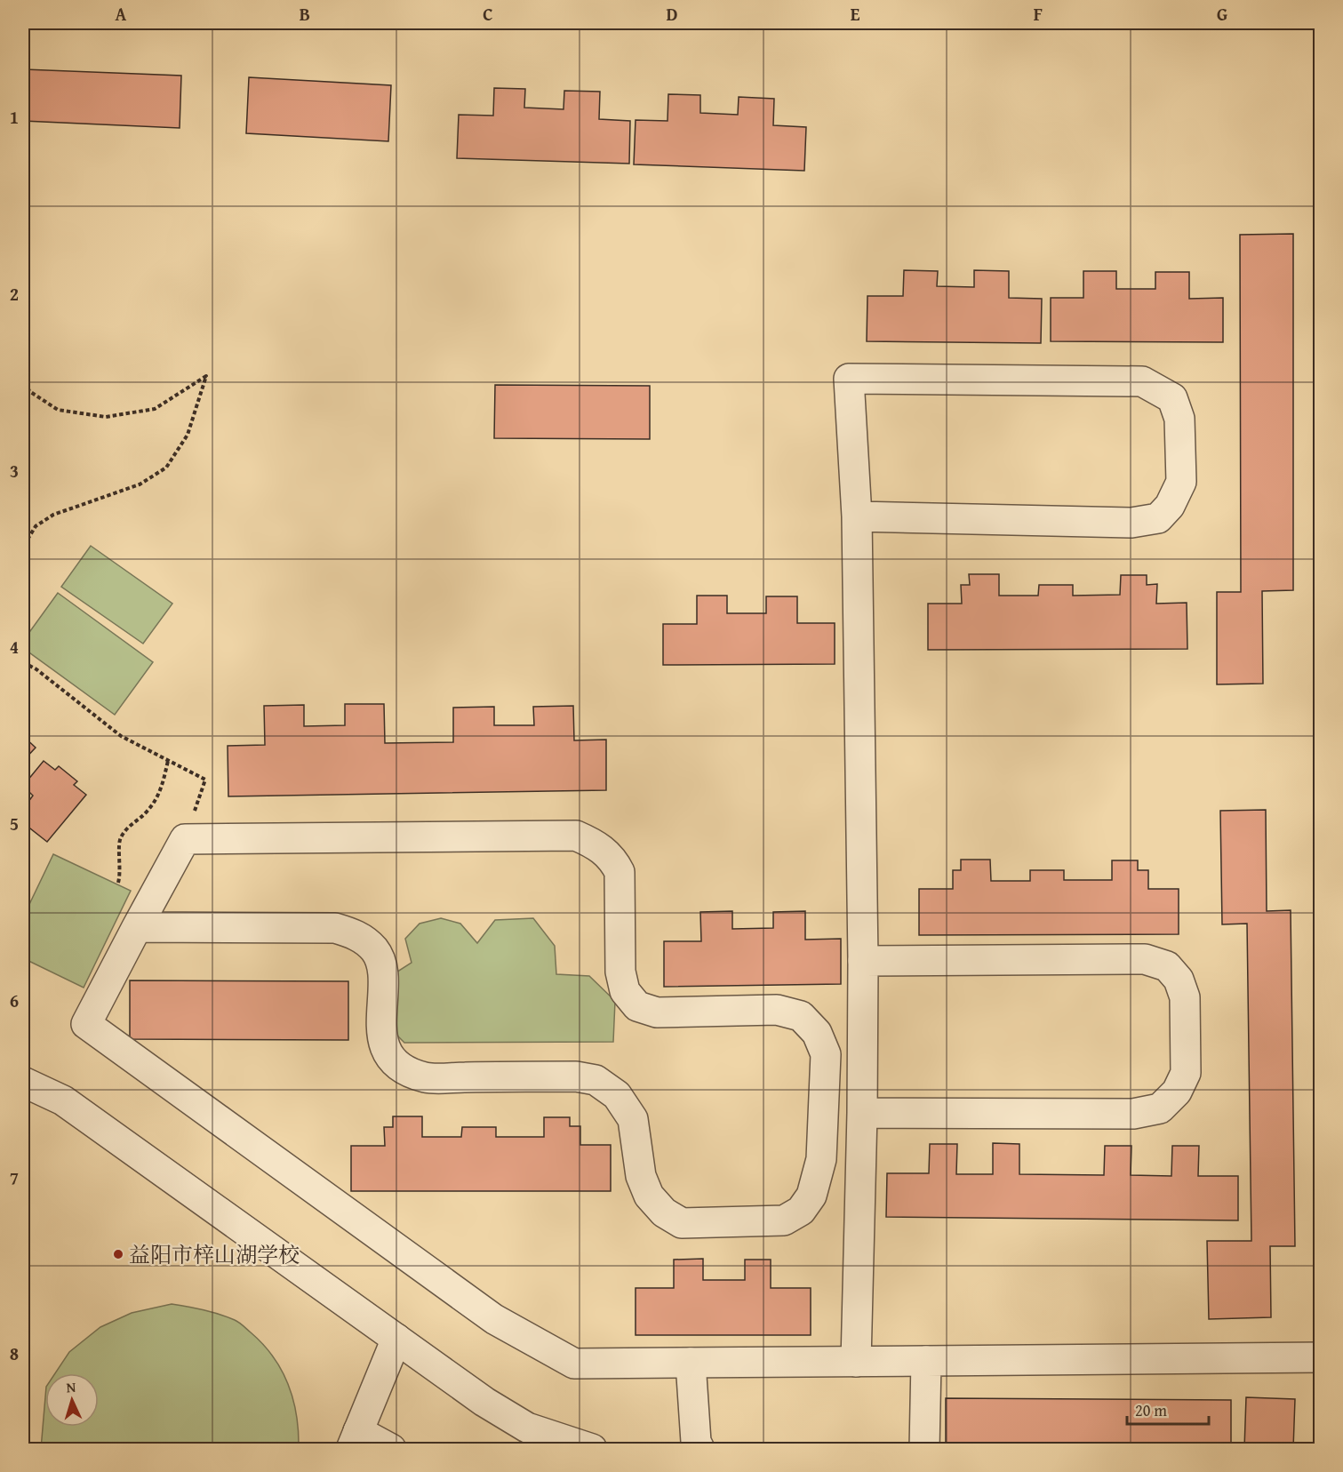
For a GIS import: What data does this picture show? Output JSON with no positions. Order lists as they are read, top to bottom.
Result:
{
  "places": ["益阳市梓山湖学校"],
  "scale_bar": "20 m",
  "north": "top",
  "grid": {
    "columns": [
      "A",
      "B",
      "C",
      "D",
      "E",
      "F",
      "G"
    ],
    "rows": [
      "1",
      "2",
      "3",
      "4",
      "5",
      "6",
      "7",
      "8"
    ]
  }
}
